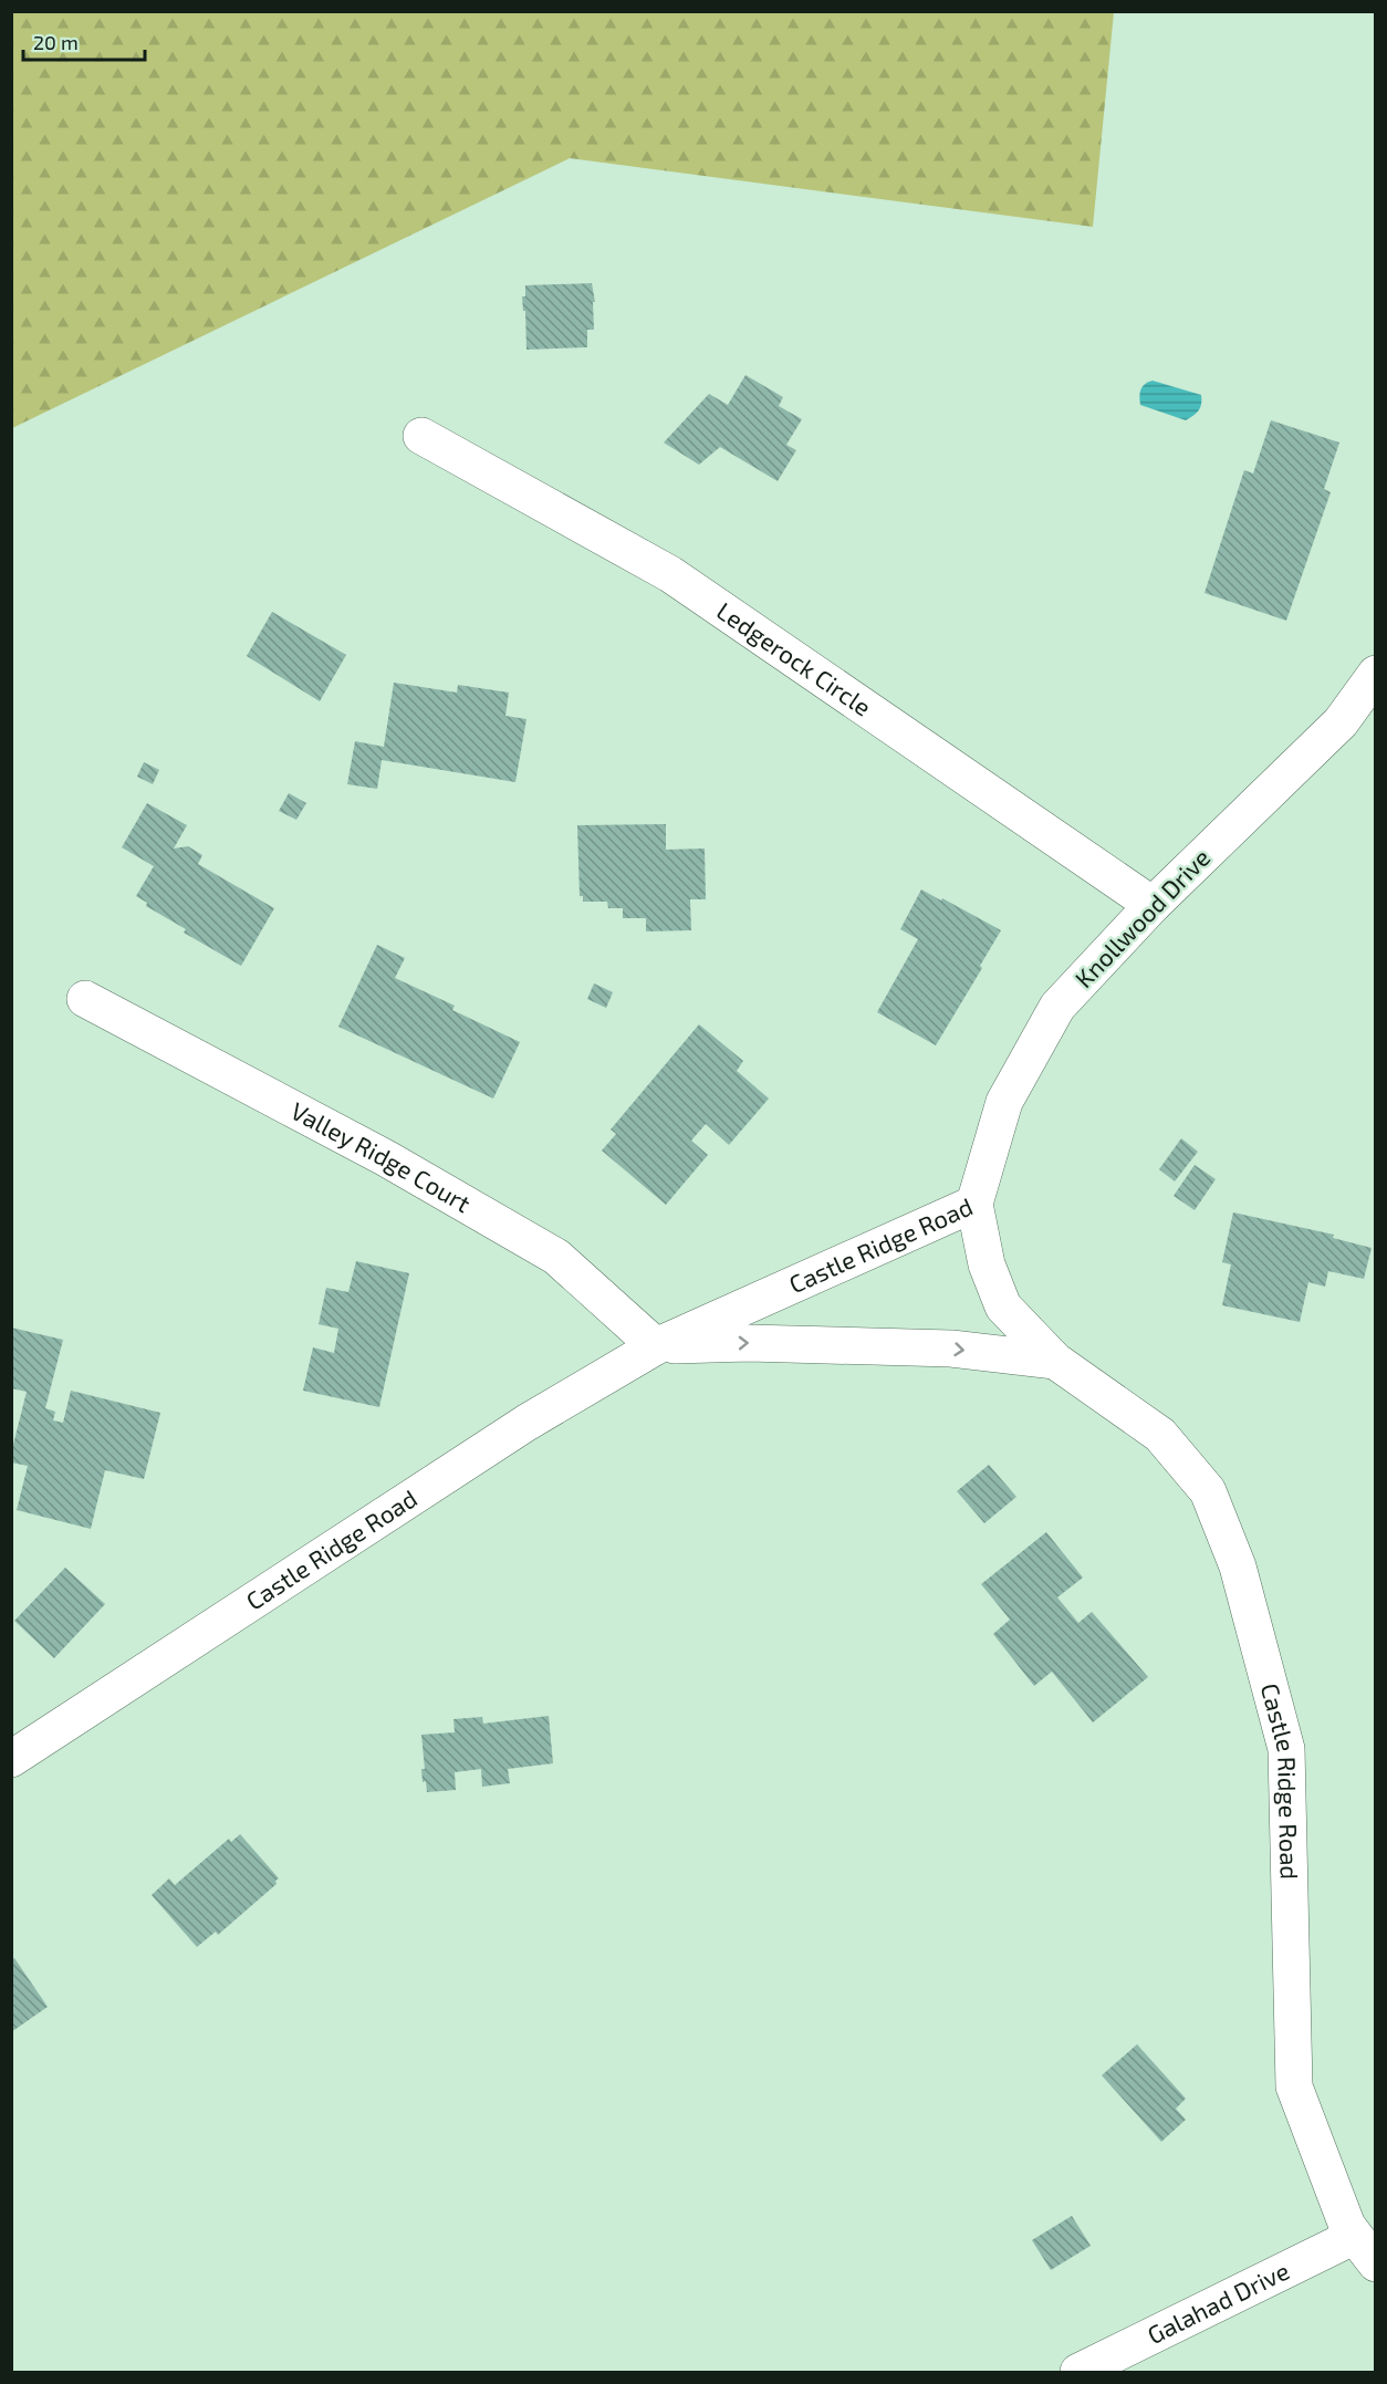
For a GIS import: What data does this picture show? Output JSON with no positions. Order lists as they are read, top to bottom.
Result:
{
  "streets": {
    "street": [
      "Ledgerock Circle",
      "Knollwood Drive",
      "Valley Ridge Court",
      "Castle Ridge Road",
      "Galahad Drive"
    ]
  },
  "crossings": [
    ["Ledgerock Circle", "Knollwood Drive"],
    ["Knollwood Drive", "Castle Ridge Road"],
    ["Valley Ridge Court", "Castle Ridge Road"],
    ["Castle Ridge Road", "Galahad Drive"]
  ],
  "scale_bar": "20 m"
}
